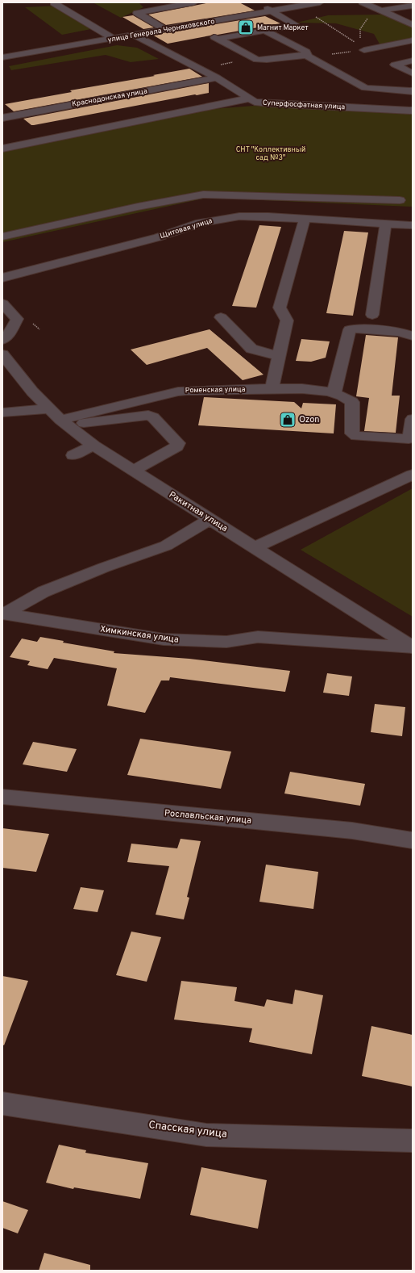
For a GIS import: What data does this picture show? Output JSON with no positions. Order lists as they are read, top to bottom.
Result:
{
  "streets": {
    "street": [
      "улица Генерала Черняховского",
      "Краснодонская улица",
      "Суперфосфатная улица",
      "Щитовая улица",
      "Роменская улица",
      "Ракитная улица",
      "Химкинская улица",
      "Рославльская улица",
      "Спасская улица"
    ]
  },
  "crossings": [
    ["улица Генерала Черняховского", "Суперфосфатная улица"],
    ["Краснодонская улица", "Суперфосфатная улица"],
    ["Роменская улица", "Ракитная улица"],
    ["Ракитная улица", "Химкинская улица"]
  ],
  "parks": ["СНТ \"Коллективный сад №3\""],
  "places": {
    "shop": ["Магнит Маркет", "Ozon"]
  }
}
